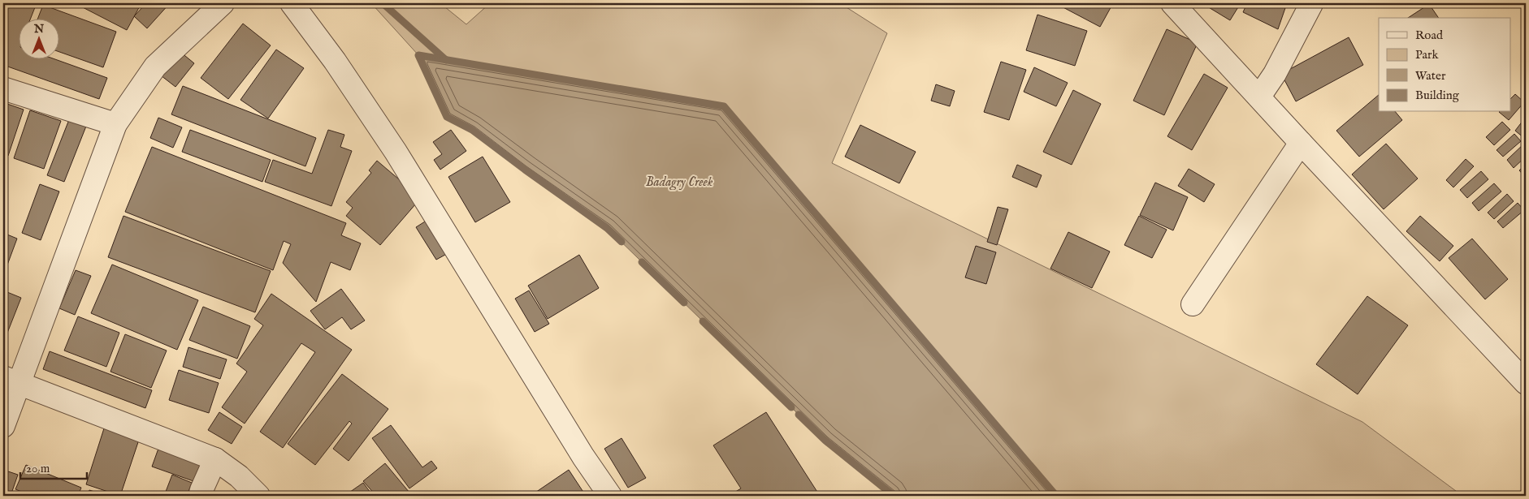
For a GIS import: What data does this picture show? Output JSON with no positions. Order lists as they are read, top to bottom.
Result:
{
  "water": ["Badagry Creek"],
  "legend": [
    "Road",
    "Park",
    "Water",
    "Building"
  ],
  "scale_bar": "20 m",
  "north": "top"
}
